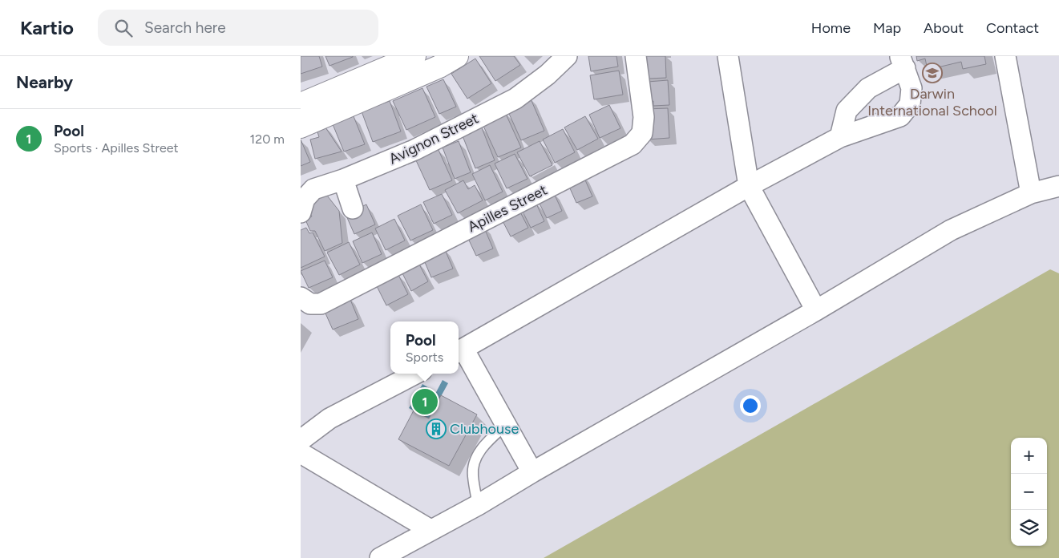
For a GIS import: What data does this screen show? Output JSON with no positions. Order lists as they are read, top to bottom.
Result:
{
  "streets": {
    "street": ["Avignon Street", "Apilles Street"]
  },
  "places": {
    "school or university": ["Darwin International School"],
    "building": ["Clubhouse"]
  },
  "page": {
    "header": "Kartio",
    "search": "Search here",
    "nav": [
      "Home",
      "Map",
      "About",
      "Contact"
    ],
    "heading": "Nearby",
    "list": [
      {
        "mark": "1",
        "name": "Pool",
        "note": "Sports · Apilles Street",
        "value": "120 m"
      }
    ],
    "popup": ["Pool", "Sports"],
    "pins": "1",
    "map_buttons": ["+", "−"]
  }
}
